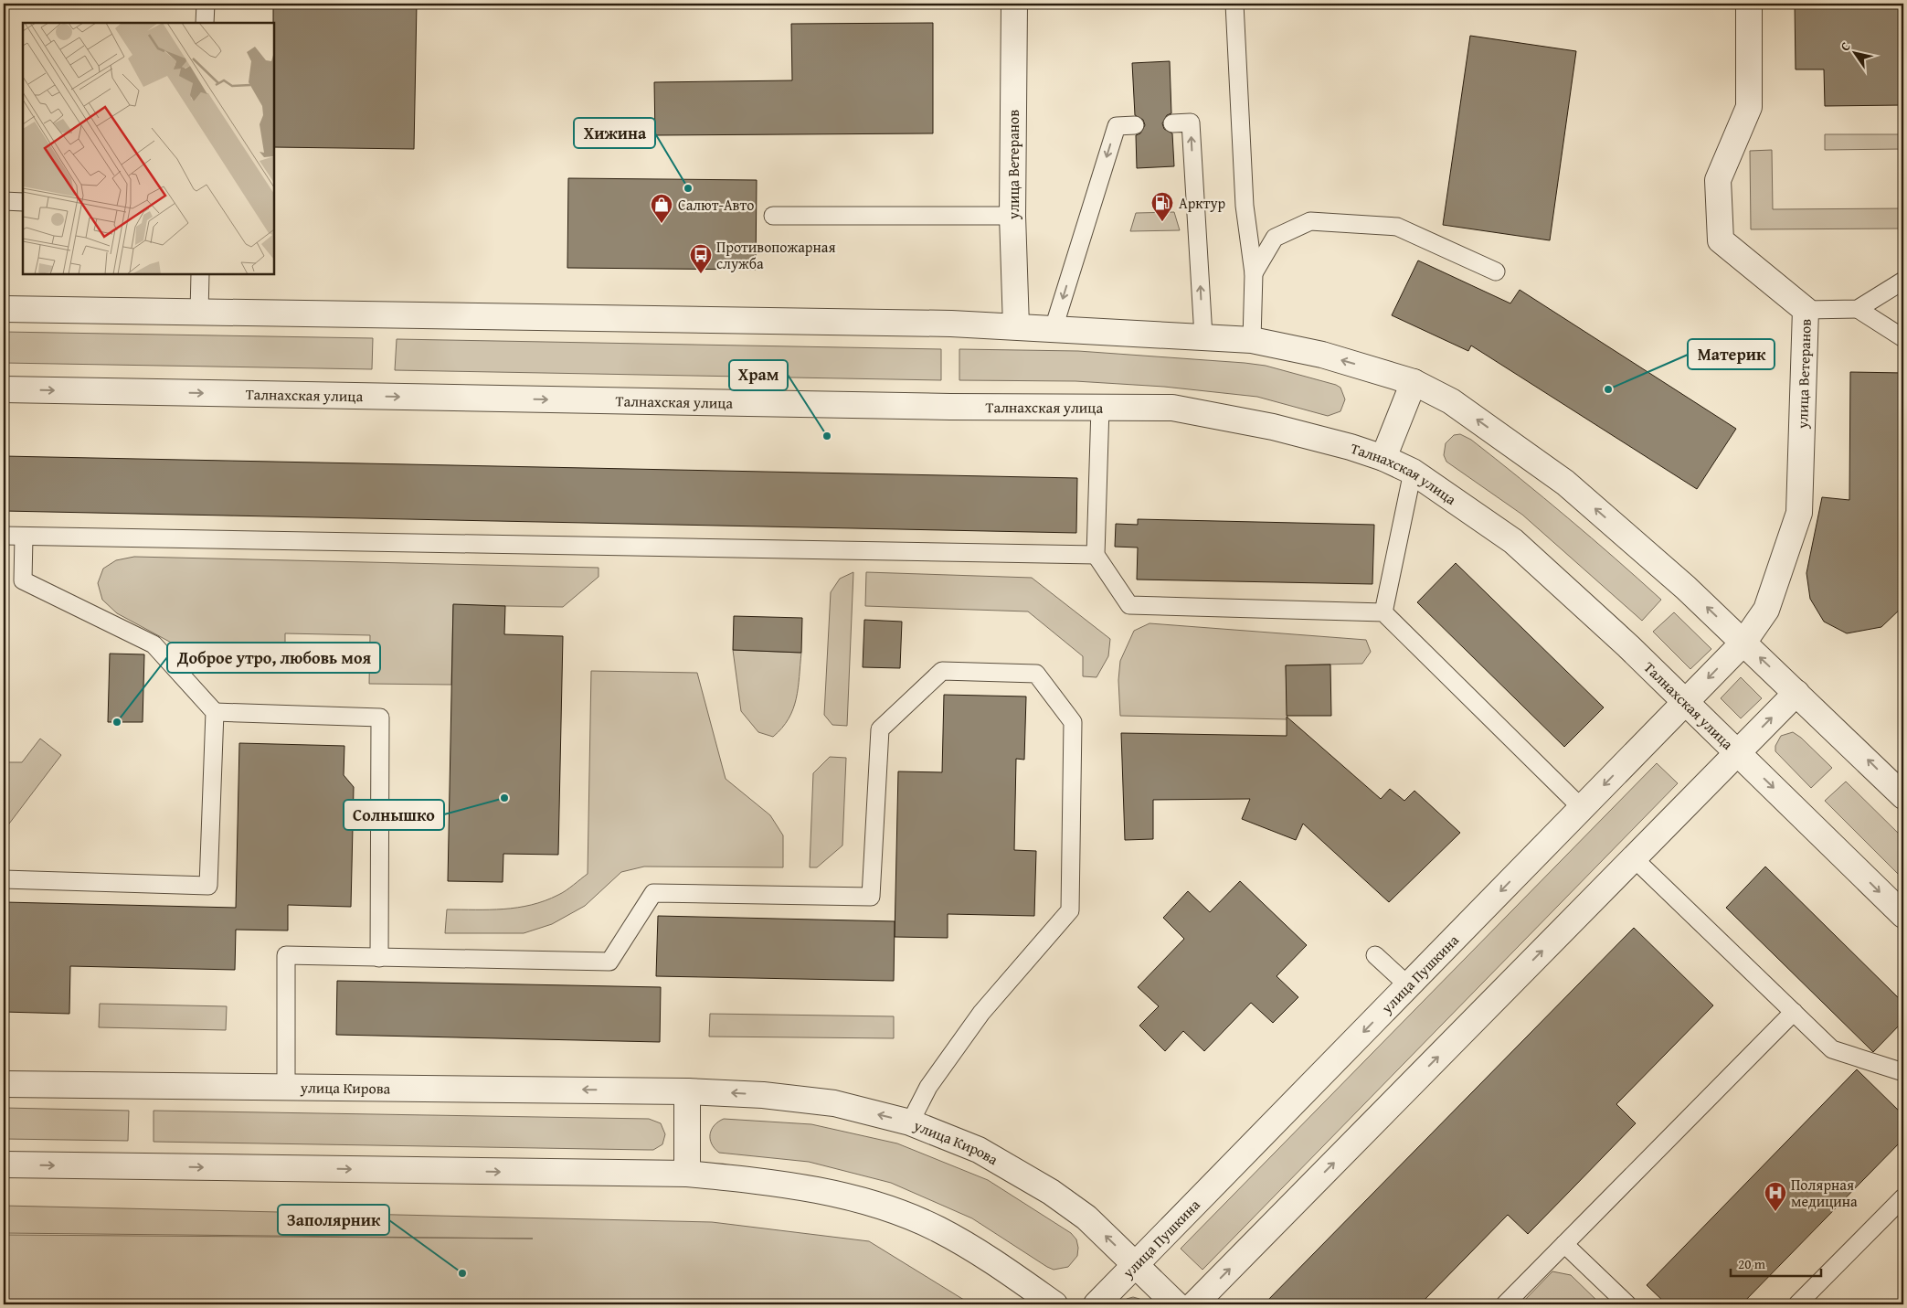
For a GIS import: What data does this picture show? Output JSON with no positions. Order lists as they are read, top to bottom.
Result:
{
  "streets": {
    "street": [
      "улица Ветеранов",
      "Талнахская улица",
      "улица Пушкина",
      "улица Кирова"
    ]
  },
  "crossings": [
    ["улица Ветеранов", "улица Пушкина"],
    ["Талнахская улица", "улица Пушкина"],
    ["улица Пушкина", "улица Кирова"]
  ],
  "places": {
    "other": [
      "Хижина",
      "Материк",
      "Храм",
      "Доброе утро, любовь моя",
      "Солнышко",
      "Заполярник"
    ],
    "fuel station": ["Арктур"],
    "shop": ["Салют-Авто"],
    "bus stop": ["Противопожарная служба"],
    "hospital": ["Полярная медицина"]
  },
  "scale_bar": "20 m",
  "north": "top left"
}
